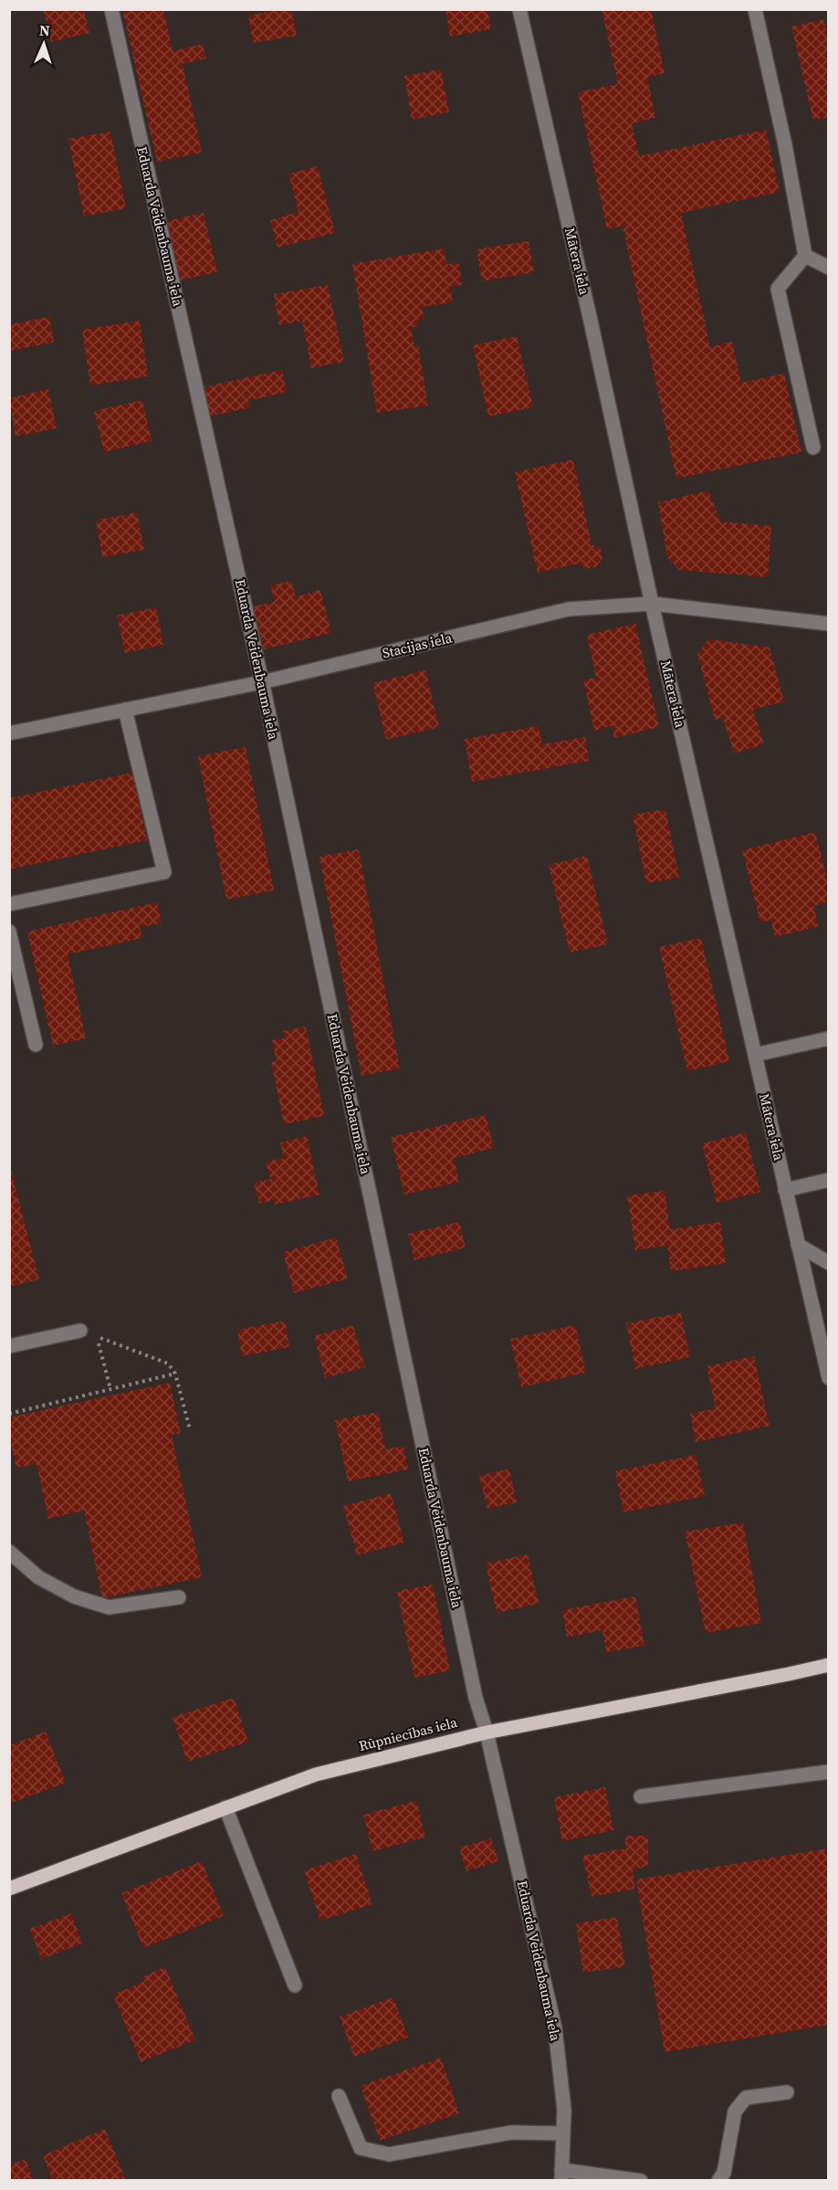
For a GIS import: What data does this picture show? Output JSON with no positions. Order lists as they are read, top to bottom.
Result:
{
  "streets": {
    "main road": ["Rūpniecības iela"],
    "street": ["Eduarda Veidenbauma iela", "Mātera iela", "Stacijas iela"]
  },
  "crossings": [
    ["Eduarda Veidenbauma iela", "Stacijas iela"],
    ["Eduarda Veidenbauma iela", "Rūpniecības iela"],
    ["Mātera iela", "Stacijas iela"]
  ],
  "north": "top"
}
